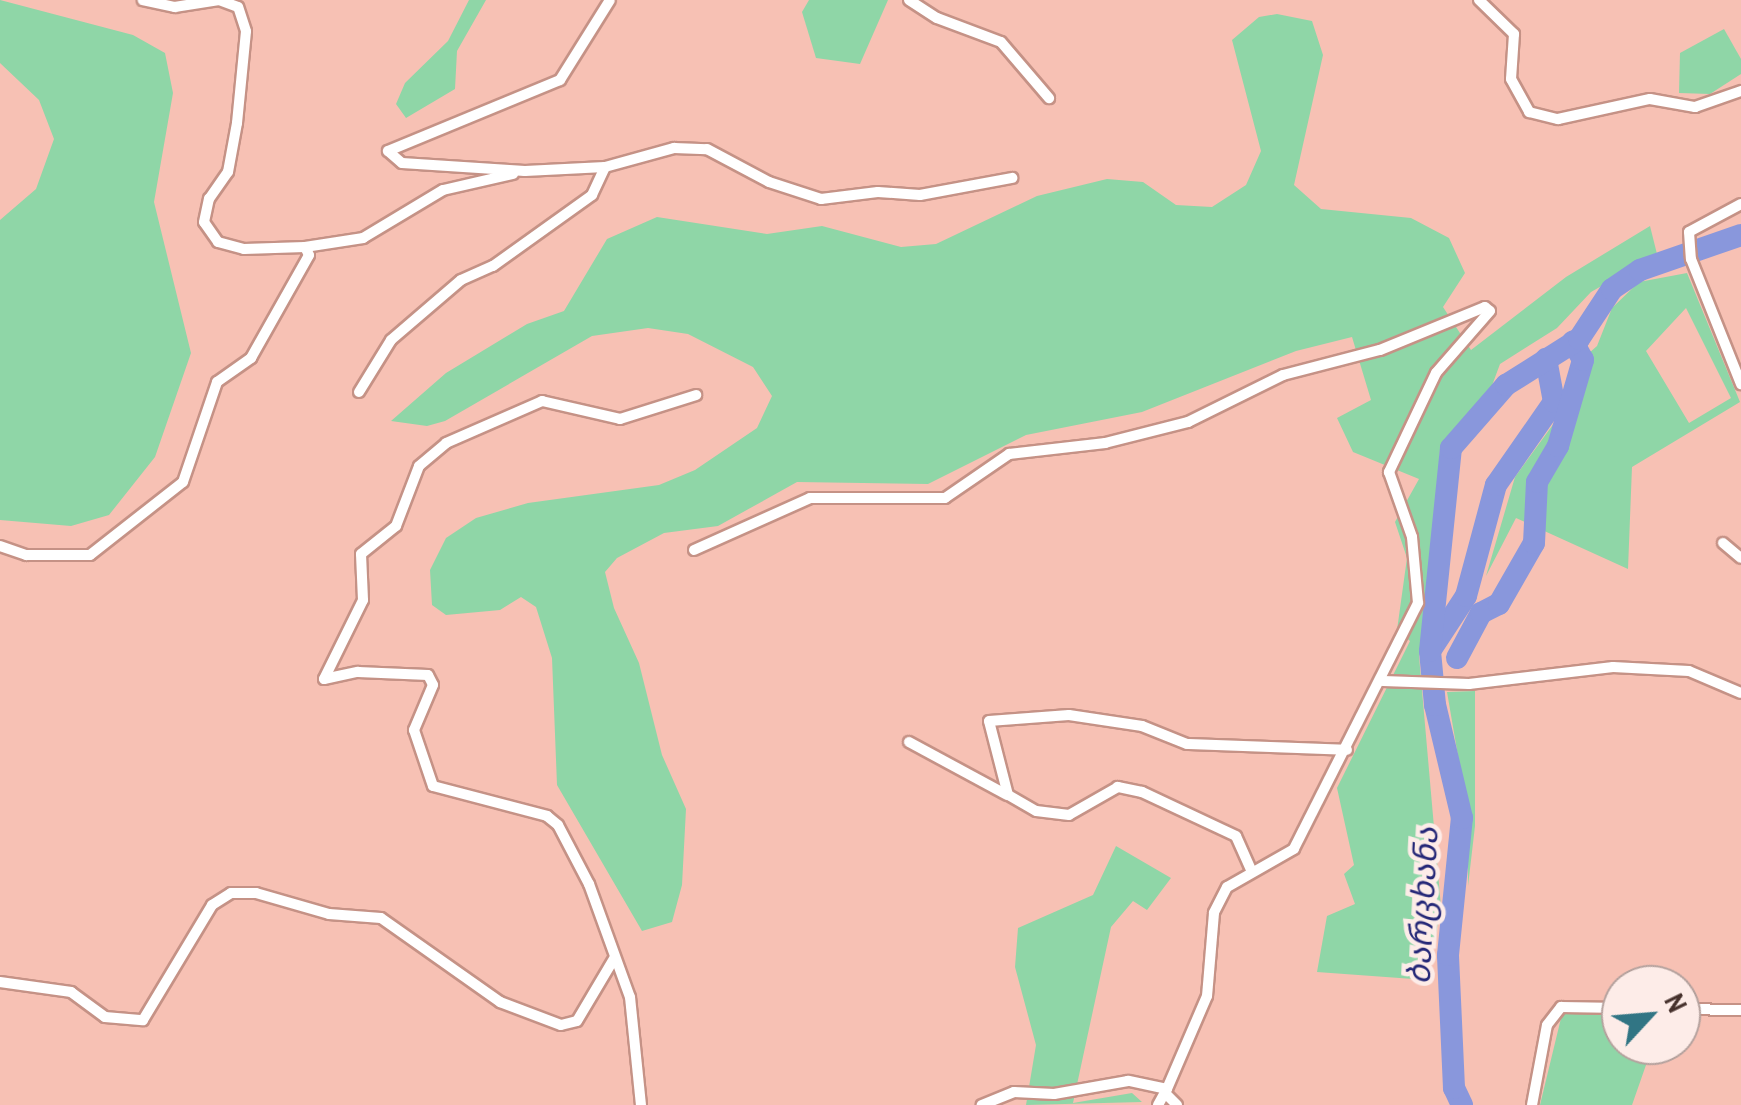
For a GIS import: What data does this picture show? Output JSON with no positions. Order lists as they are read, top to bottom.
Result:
{
  "water": ["ბარცხანა"],
  "north": "top right"
}
